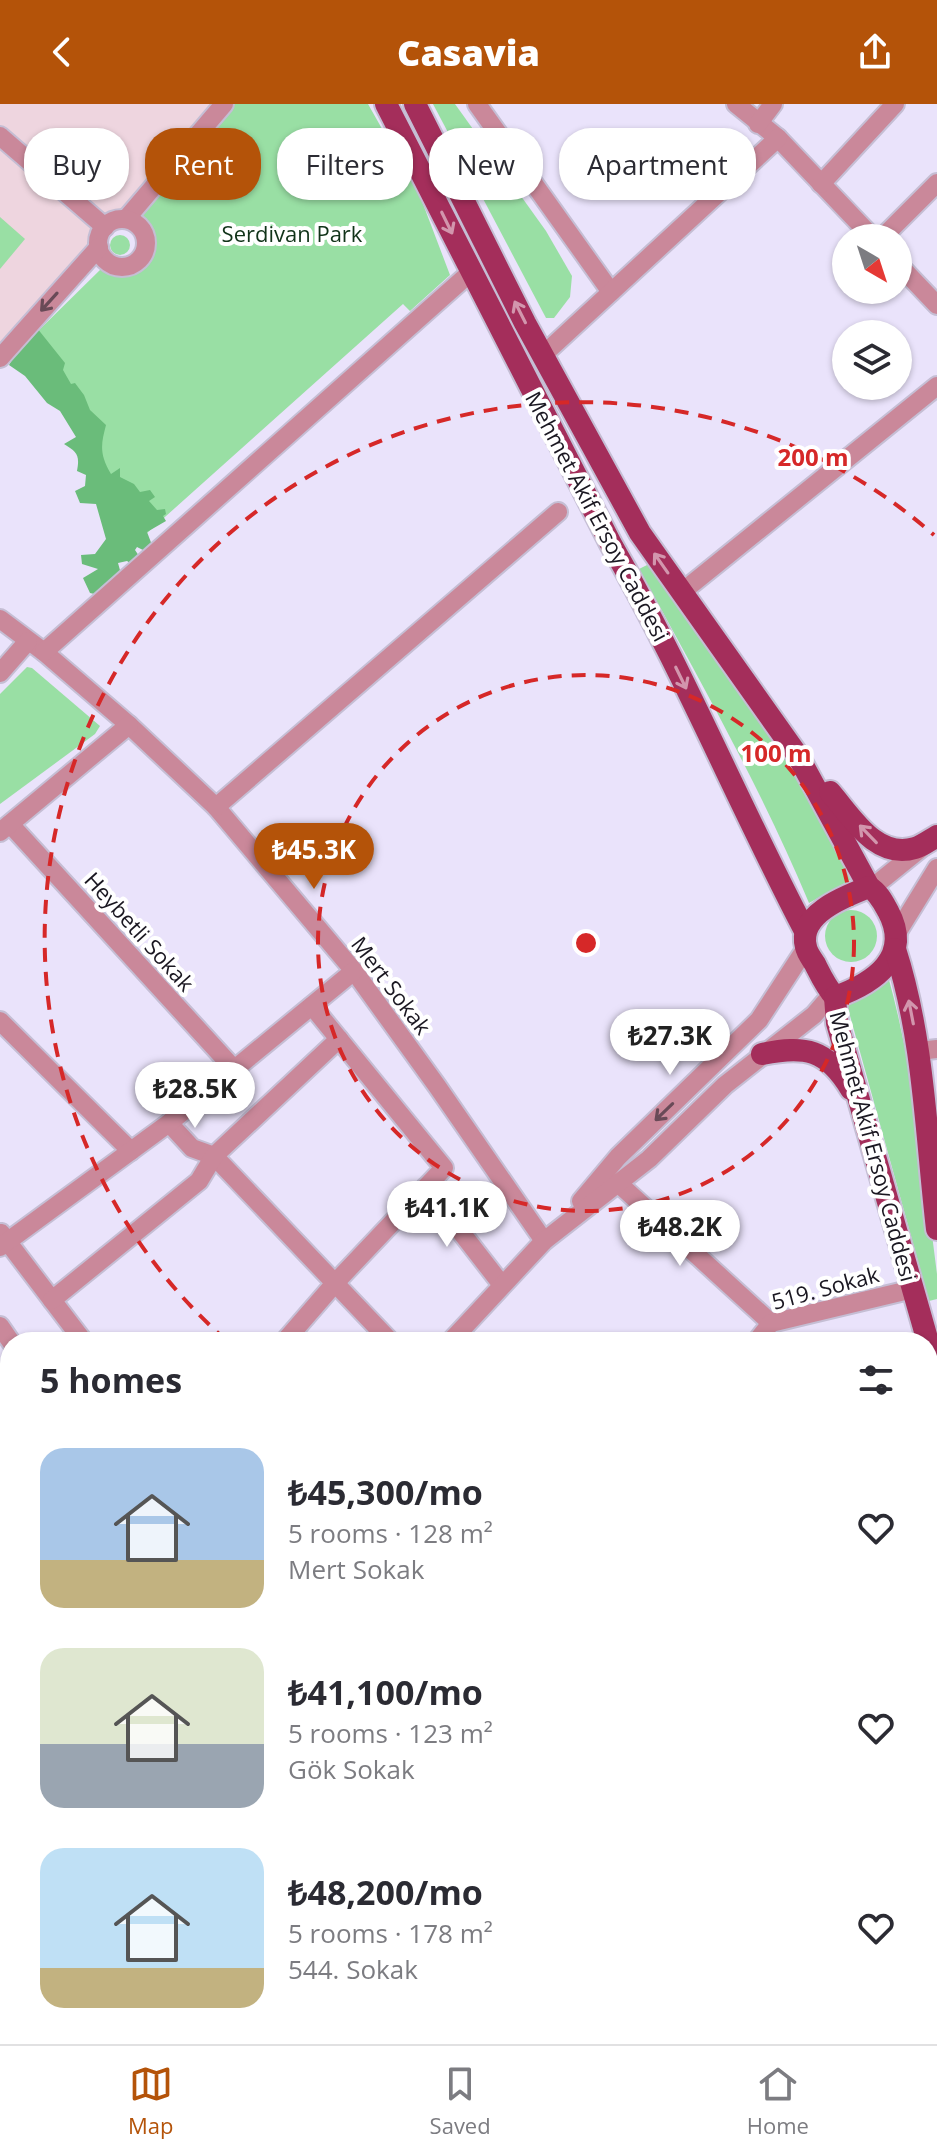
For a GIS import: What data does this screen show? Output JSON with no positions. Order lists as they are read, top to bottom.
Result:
{
  "streets": {
    "main road": ["Mehmet Akif Ersoy Caddesi"],
    "street": ["Heybetli Sokak", "Mert Sokak", "519. Sokak"]
  },
  "crossings": [
    ["Mehmet Akif Ersoy Caddesi", "519. Sokak"]
  ],
  "parks": ["Serdivan Park"],
  "north": "bottom right",
  "page": {
    "header": "Casavia",
    "chip": [
      "Buy",
      "Rent",
      "Filters",
      "New",
      "Apartment"
    ],
    "price": [
      "₺45.3K",
      "₺27.3K",
      "₺28.5K",
      "₺41.1K",
      "₺48.2K"
    ],
    "heading": "5 homes",
    "list": [
      {
        "name": "₺45,300/mo",
        "note": "5 rooms · 128 m² · Mert Sokak"
      },
      {
        "name": "₺41,100/mo",
        "note": "5 rooms · 123 m² · Gök Sokak"
      },
      {
        "name": "₺48,200/mo",
        "note": "5 rooms · 178 m² · 544. Sokak"
      }
    ],
    "tabs": ["Map", "Saved", "Home"]
  },
  "rings": ["200 m", "100 m"]
}
